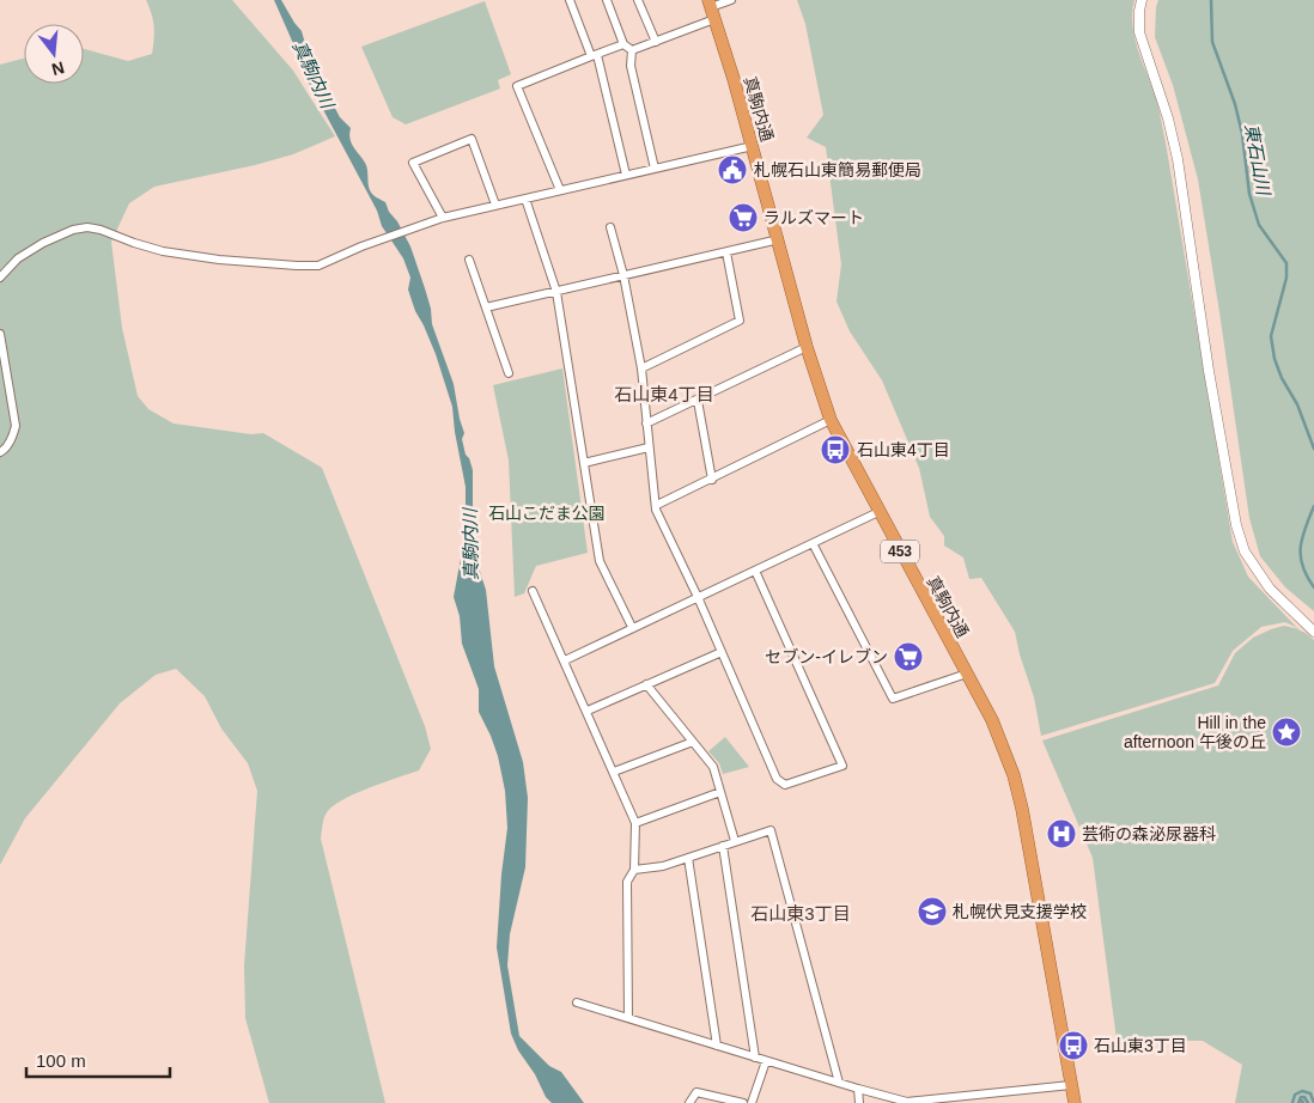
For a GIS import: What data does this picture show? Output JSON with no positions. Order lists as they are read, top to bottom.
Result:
{
  "streets": {
    "highway": ["真駒内通", "453"]
  },
  "districts": ["石山東4丁目", "石山東3丁目"],
  "water": ["真駒内川", "東石山川"],
  "parks": ["石山こだま公園"],
  "places": {
    "public building": ["札幌石山東簡易郵便局"],
    "supermarket": ["ラルズマート", "セブン-イレブン"],
    "bus stop": ["石山東4丁目", "石山東3丁目"],
    "place": ["Hill in the afternoon 午後の丘"],
    "hospital": ["芸術の森泌尿器科"],
    "school or university": ["札幌伏見支援学校"]
  },
  "scale_bar": "100 m",
  "north": "bottom"
}
